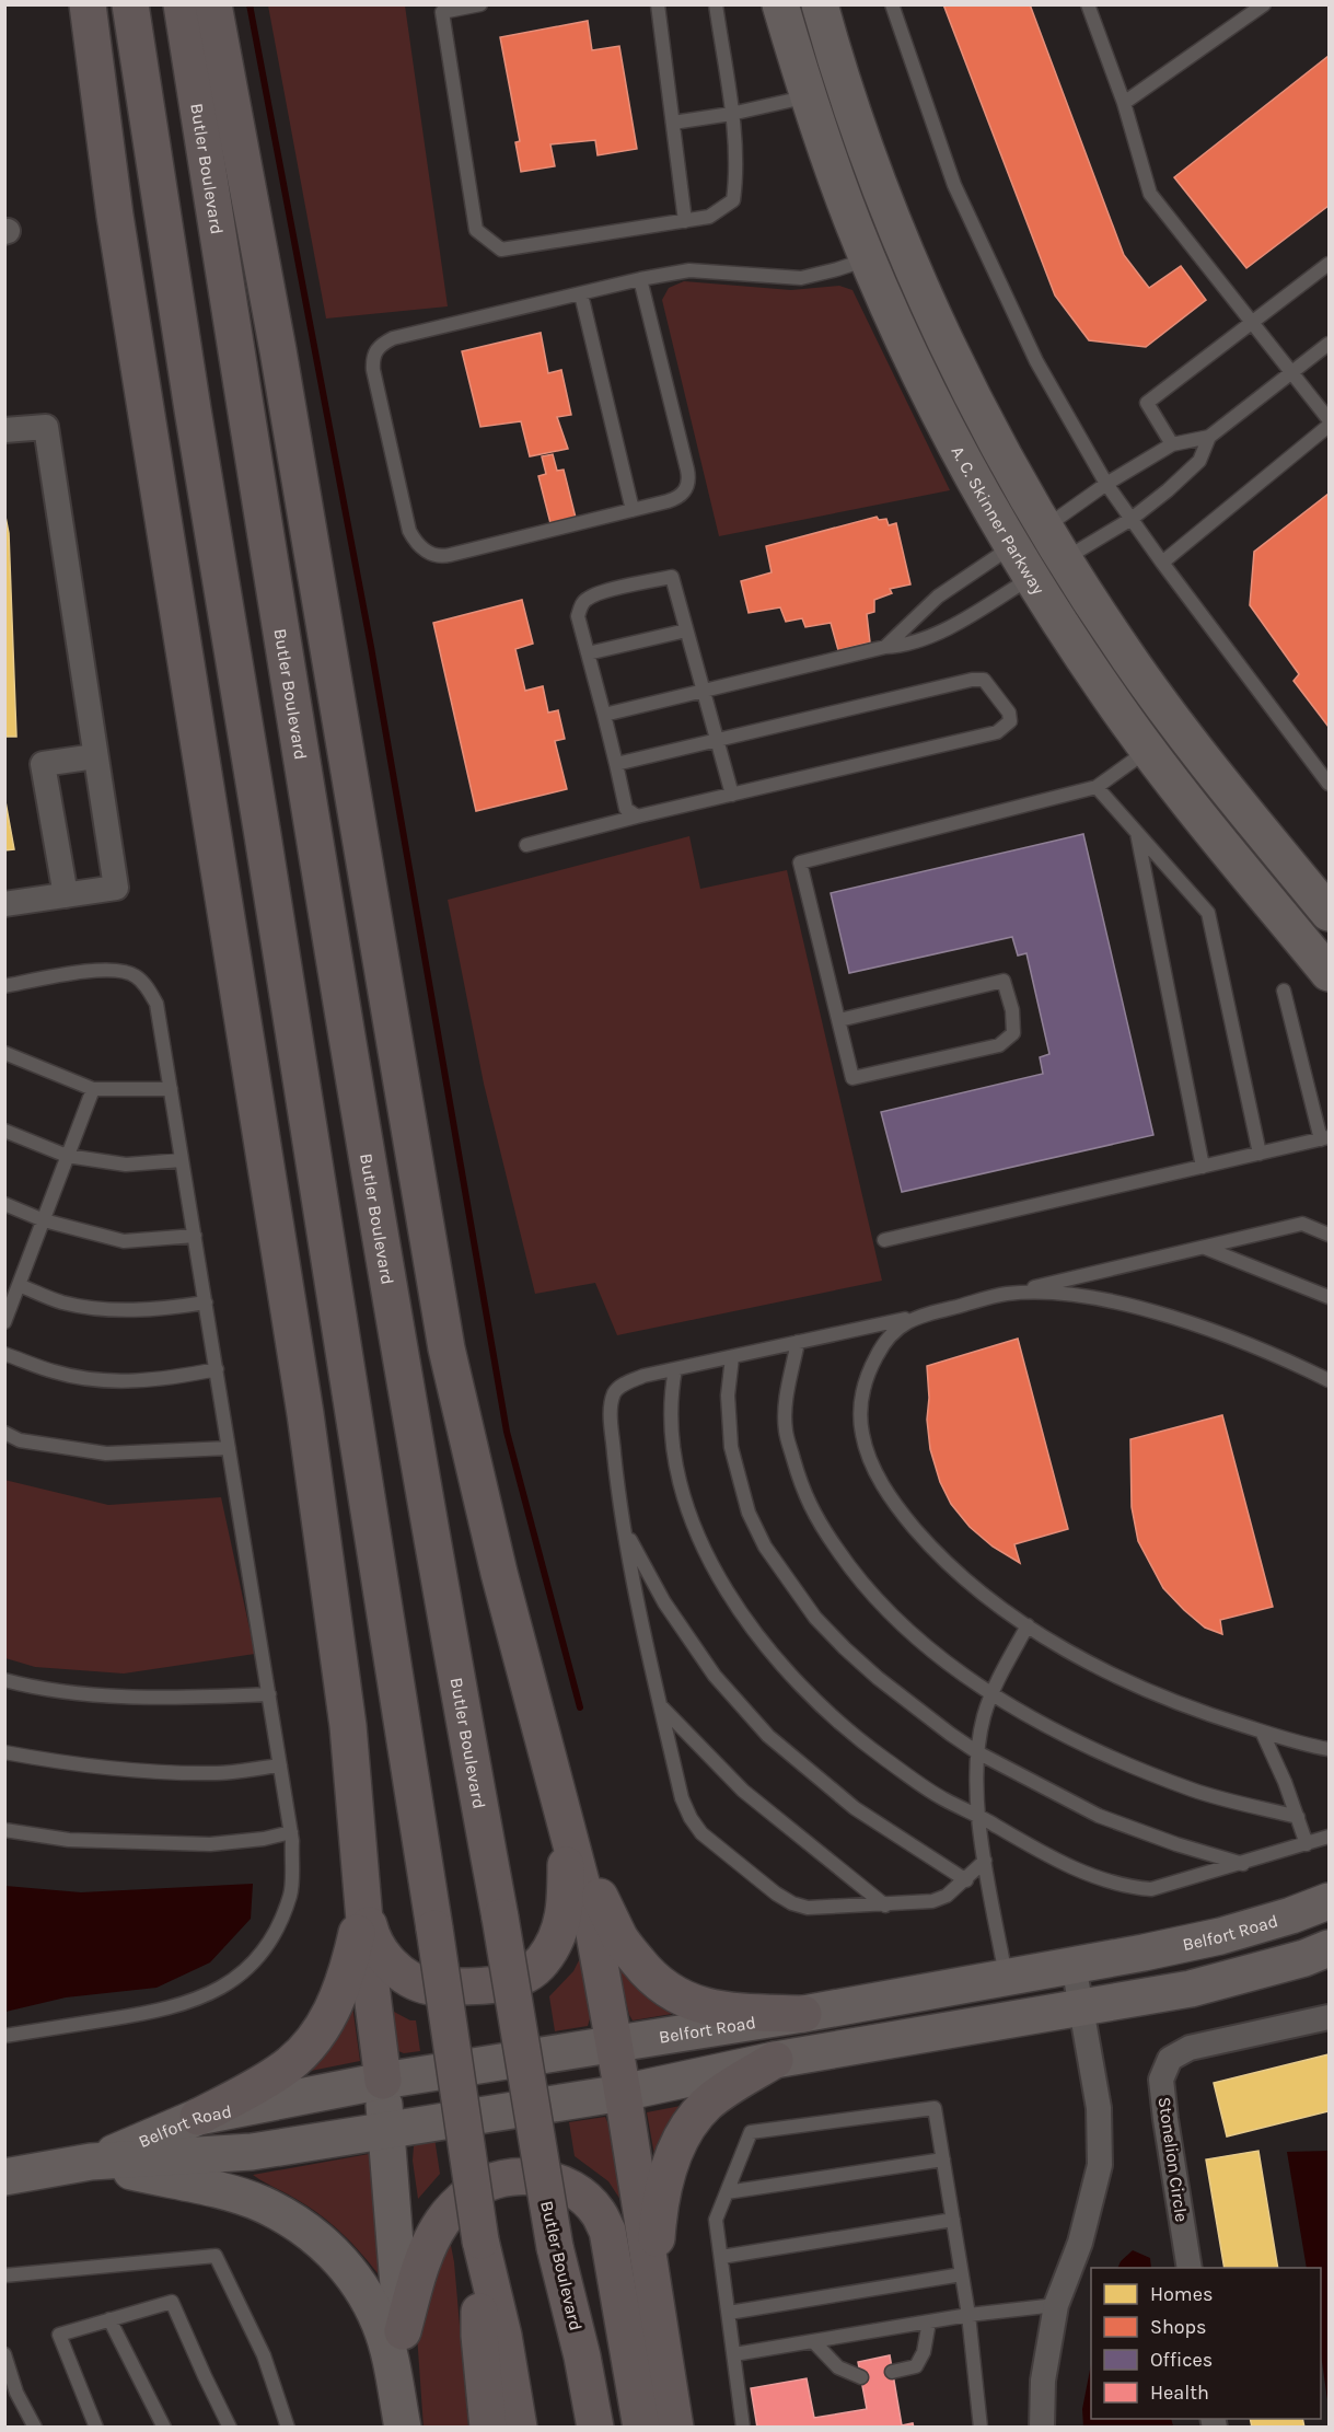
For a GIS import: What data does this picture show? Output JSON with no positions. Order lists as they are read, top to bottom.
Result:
{
  "streets": {
    "highway": ["Butler Boulevard"],
    "main road": ["A. C. Skinner Parkway", "Belfort Road"],
    "street": ["Stonelion Circle"]
  },
  "legend": [
    "Homes",
    "Shops",
    "Offices",
    "Health"
  ]
}
